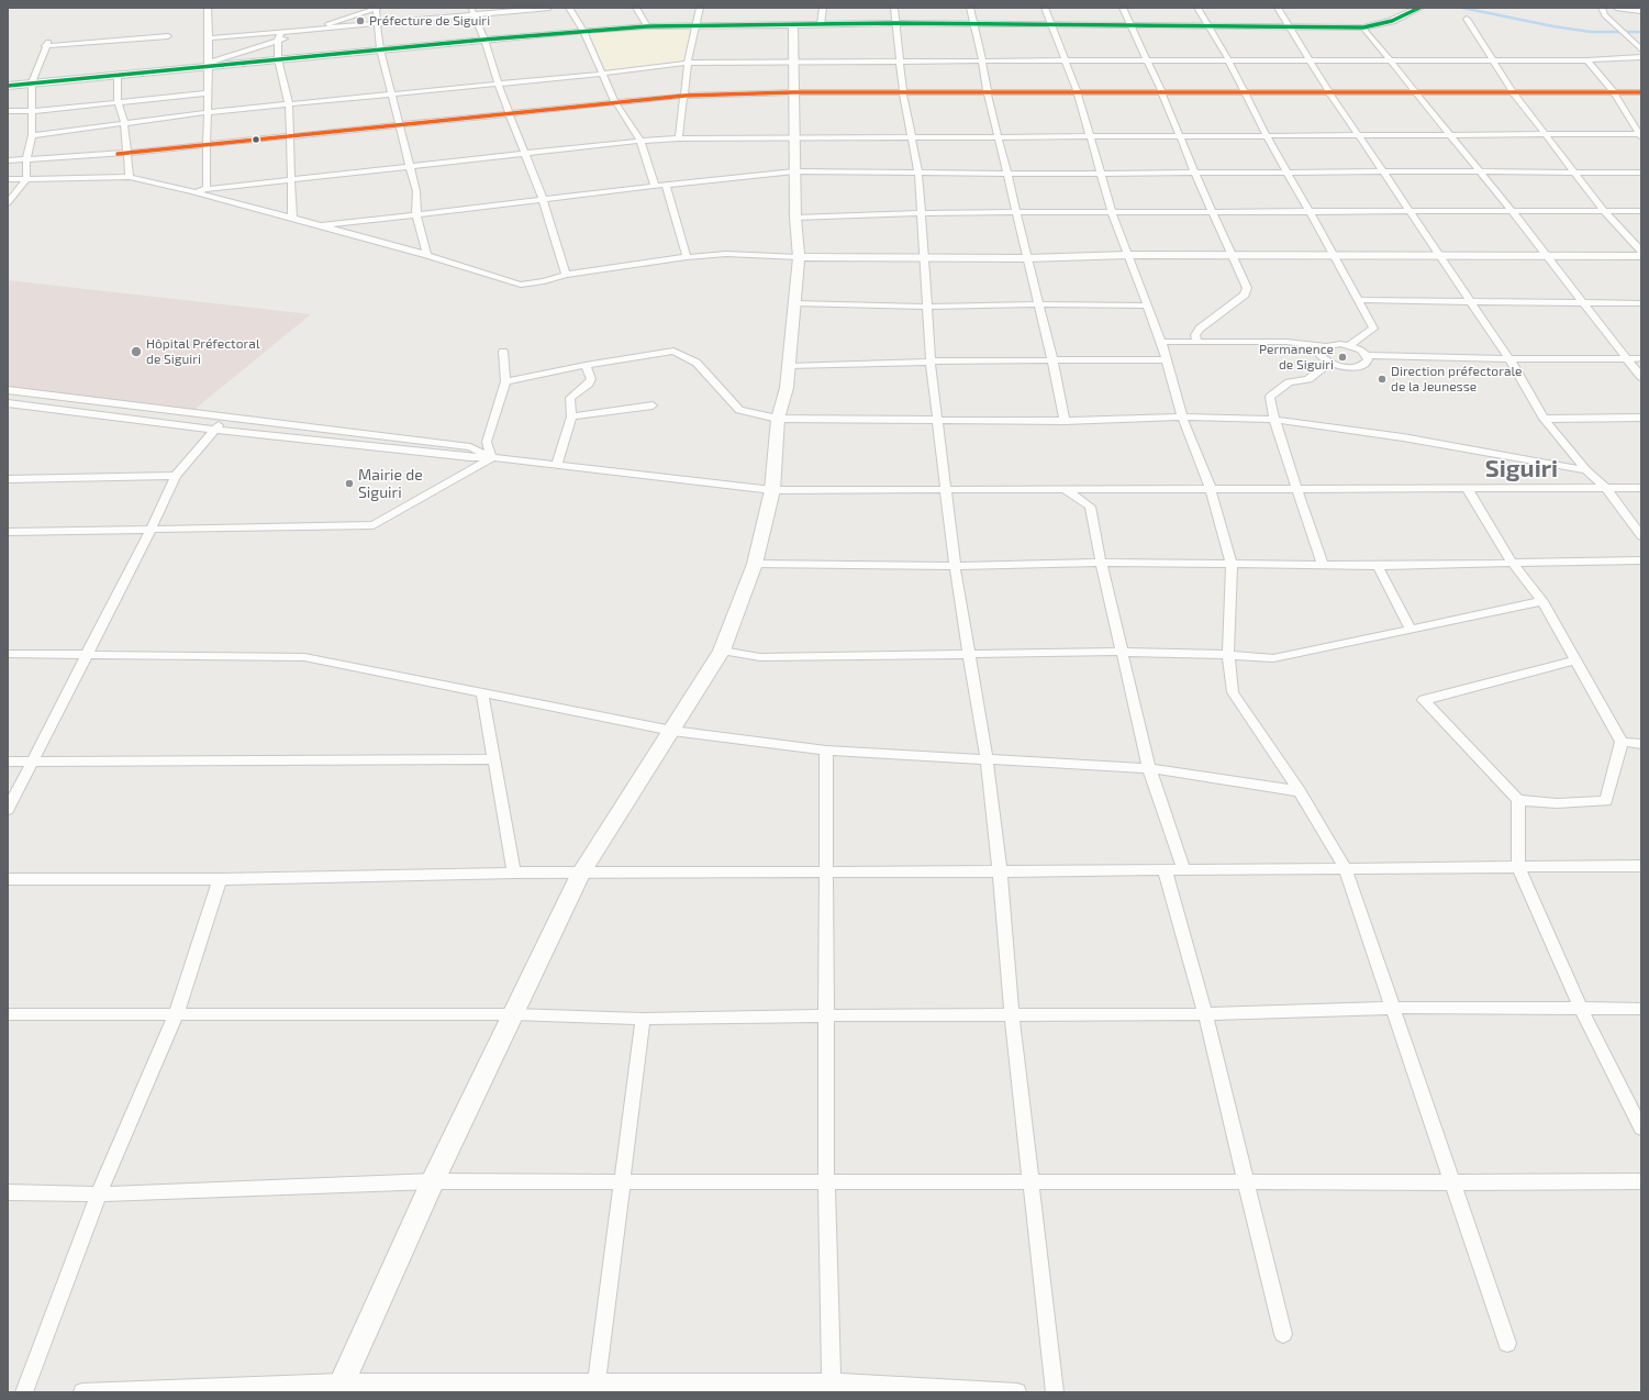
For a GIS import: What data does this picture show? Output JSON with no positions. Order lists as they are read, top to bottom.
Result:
{
  "districts": ["Siguiri"],
  "places": [
    "Préfecture de Siguiri",
    "Hôpital Préfectoral de Siguiri",
    "Permanence de Siguiri",
    "Direction préfectorale de la Jeunesse",
    "Mairie de Siguiri"
  ]
}
